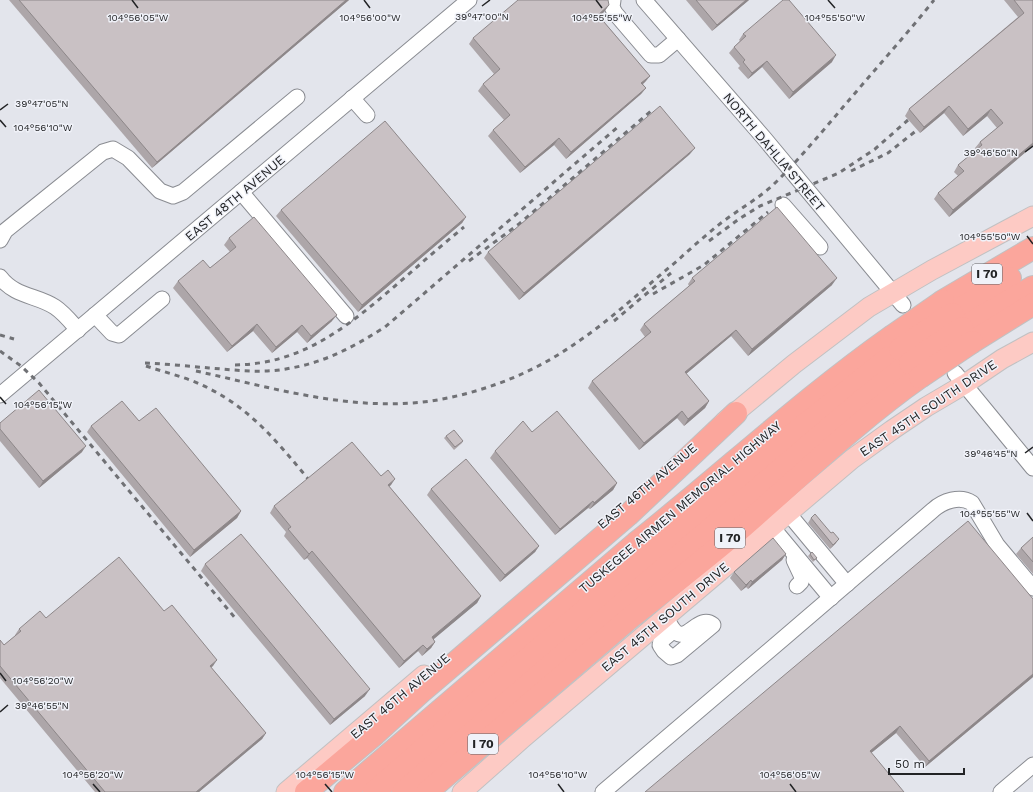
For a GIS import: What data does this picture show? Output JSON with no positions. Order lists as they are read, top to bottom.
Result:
{
  "streets": {
    "highway": ["I 70", "TUSKEGEE AIRMEN MEMORIAL HIGHWAY"],
    "main road": ["EAST 45TH SOUTH DRIVE", "EAST 46TH AVENUE"],
    "street": ["NORTH DAHLIA STREET", "EAST 48TH AVENUE"]
  },
  "crossings": [
    ["NORTH DAHLIA STREET", "EAST 46TH AVENUE"]
  ],
  "scale_bar": "50 m",
  "coordinates": [
    "39°47'00\"N",
    "104°56'05\"W",
    "104°56'00\"W",
    "104°55'50\"W",
    "104°55'55\"W",
    "39°47'05\"N",
    "104°56'10\"W",
    "39°46'50\"N",
    "104°56'15\"W",
    "39°46'45\"N",
    "104°56'20\"W",
    "39°46'55\"N"
  ]
}
